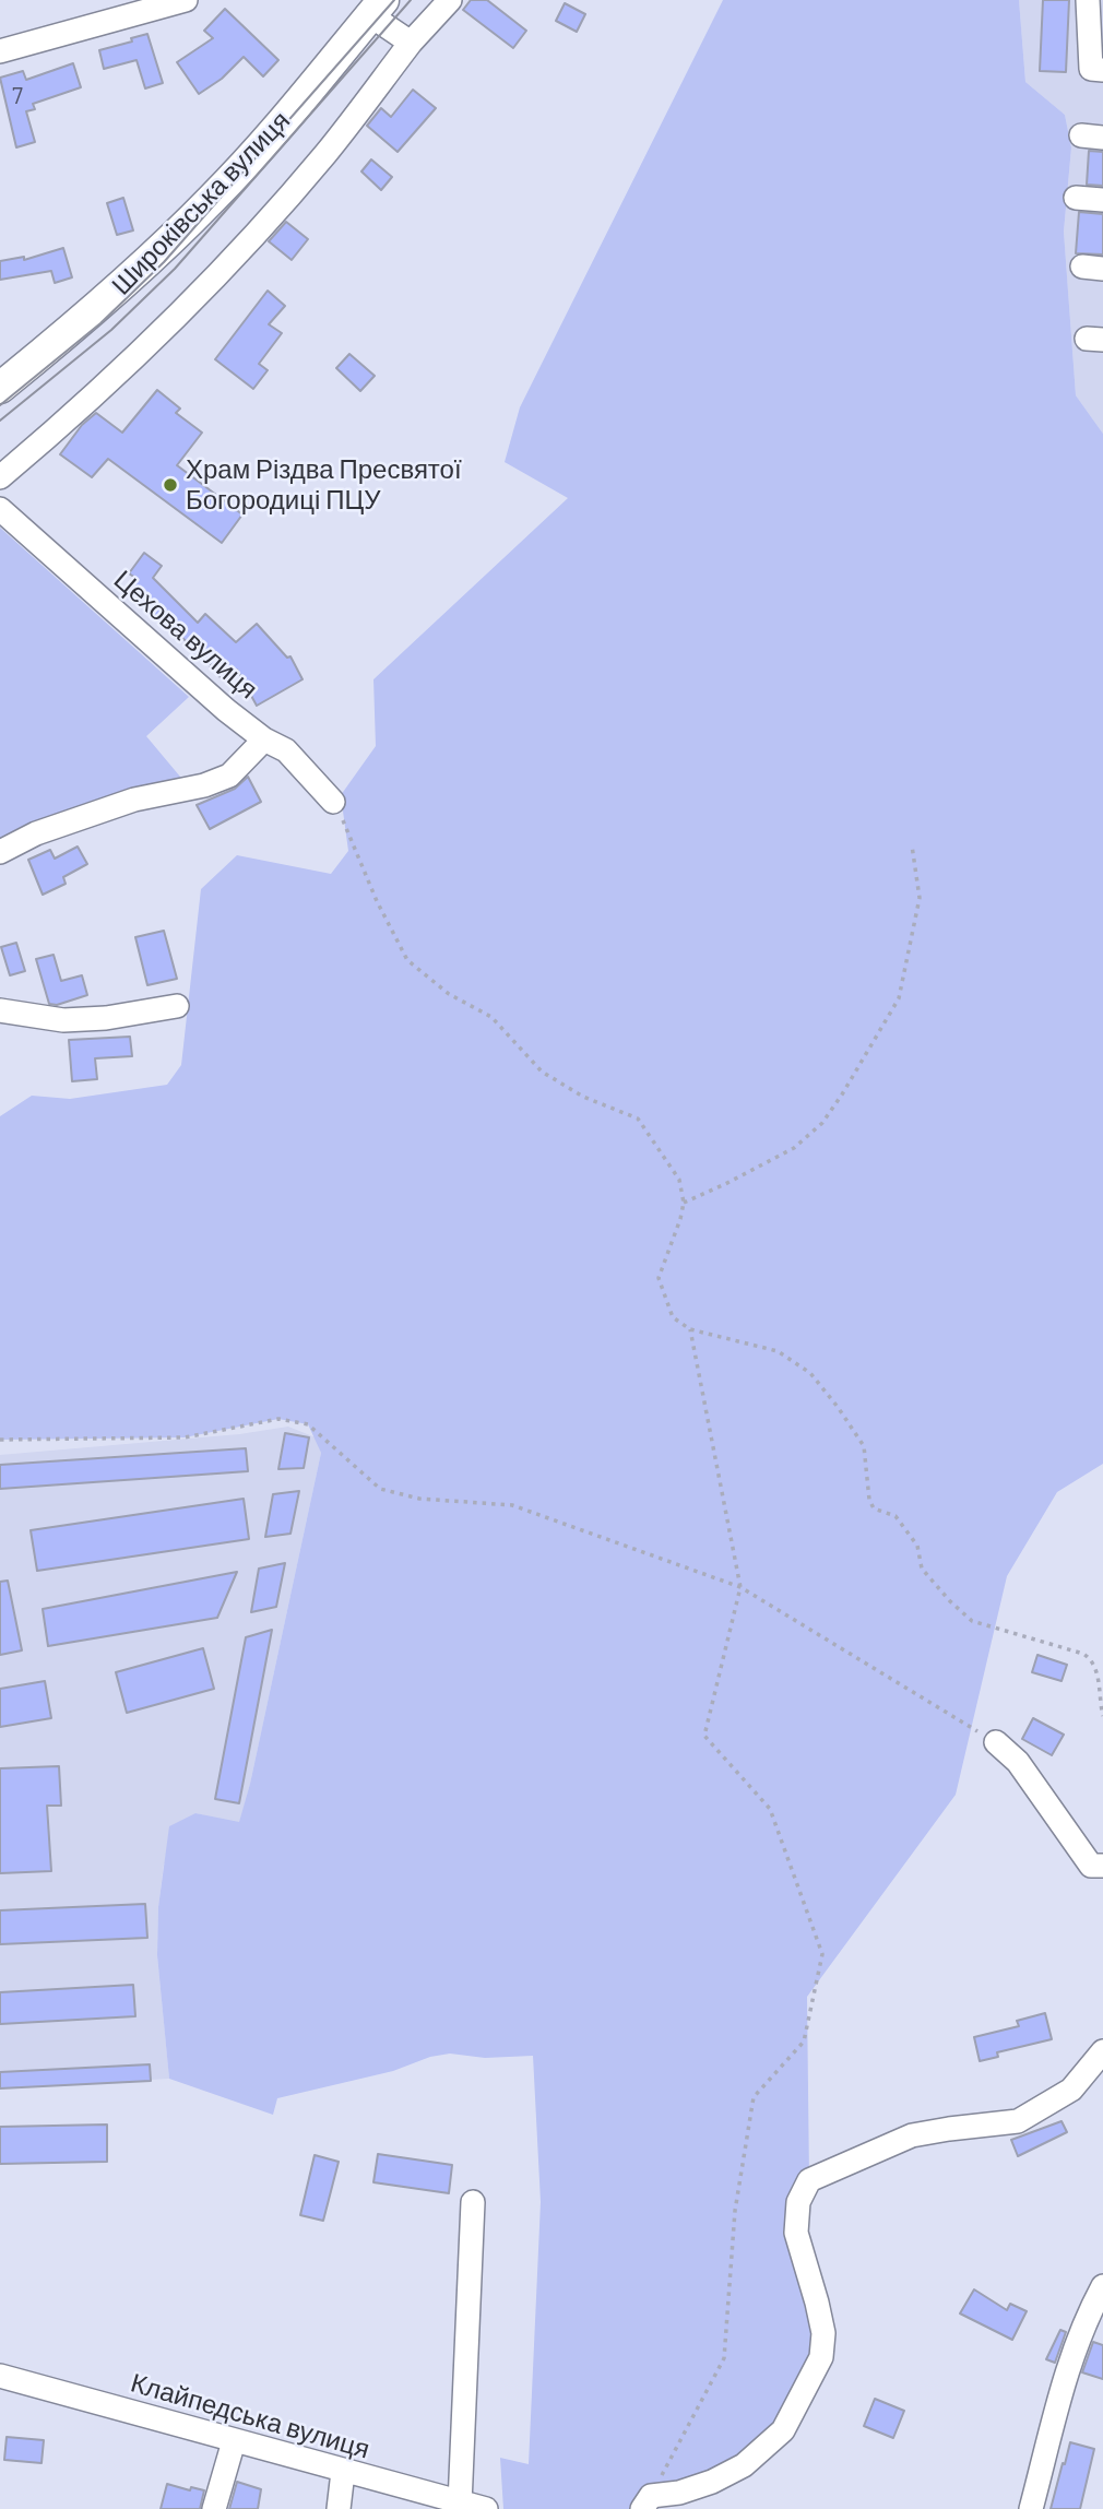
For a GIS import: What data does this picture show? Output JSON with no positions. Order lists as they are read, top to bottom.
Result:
{
  "streets": {
    "main road": ["Широківська вулиця"],
    "street": ["Цехова вулиця", "Клайпедська вулиця"]
  },
  "places": ["Храм Різдва Пресвятої Богородиці ПЦУ"],
  "house_numbers": ["7"]
}
